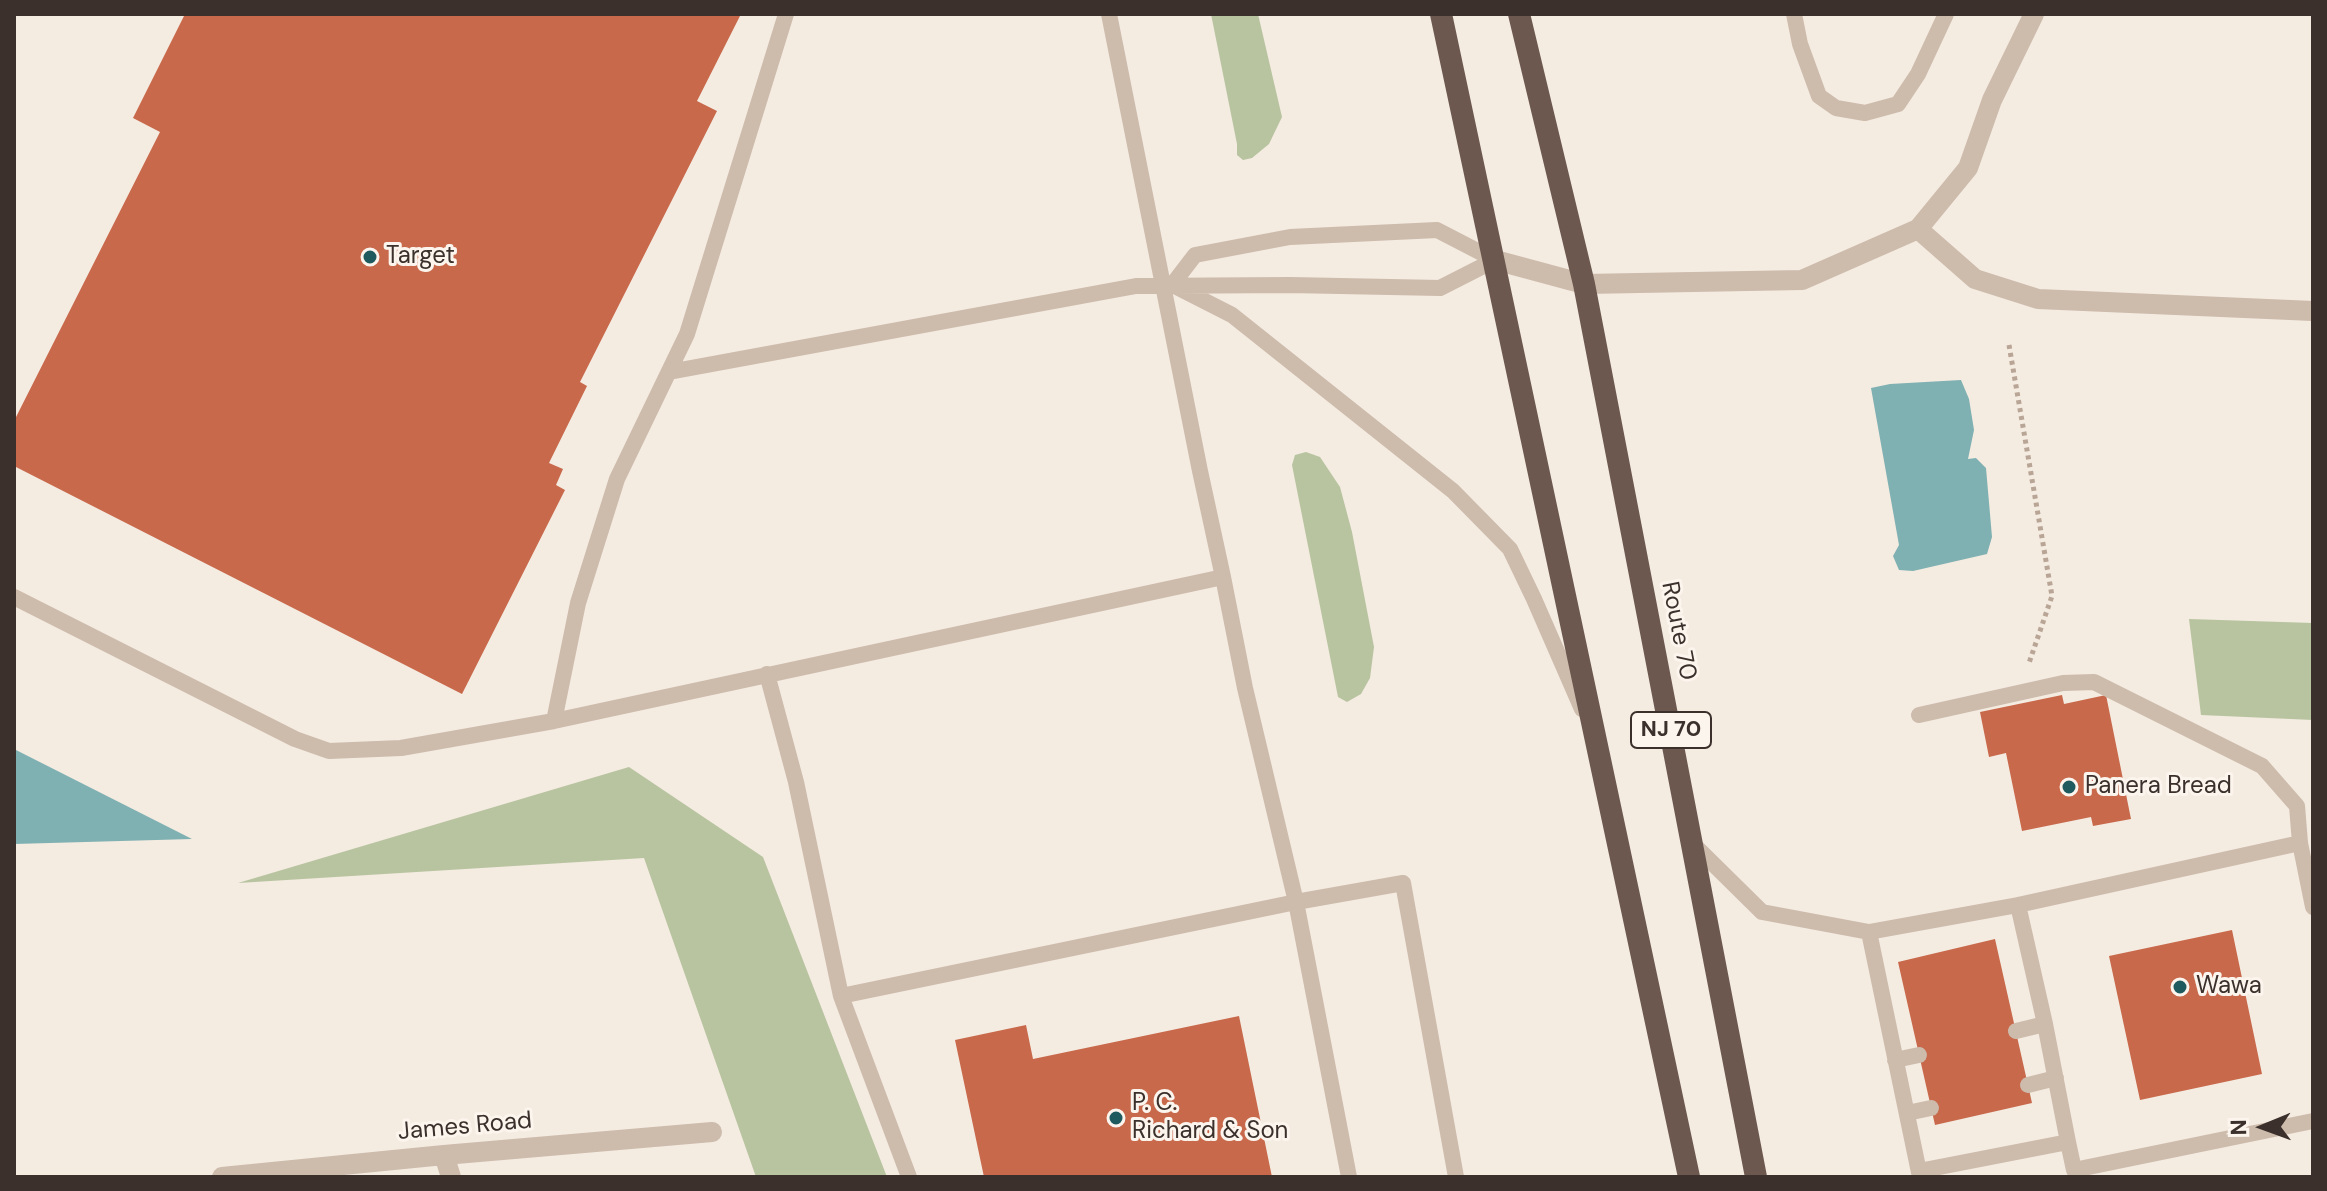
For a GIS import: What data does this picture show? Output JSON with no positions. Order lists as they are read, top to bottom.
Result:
{
  "streets": {
    "highway": ["Route 70", "NJ 70"],
    "street": ["James Road"]
  },
  "crossings": [
    ["Route 70", "NJ 70"]
  ],
  "places": [
    "Target",
    "Panera Bread",
    "Wawa",
    "P. C. Richard & Son"
  ],
  "north": "left"
}
